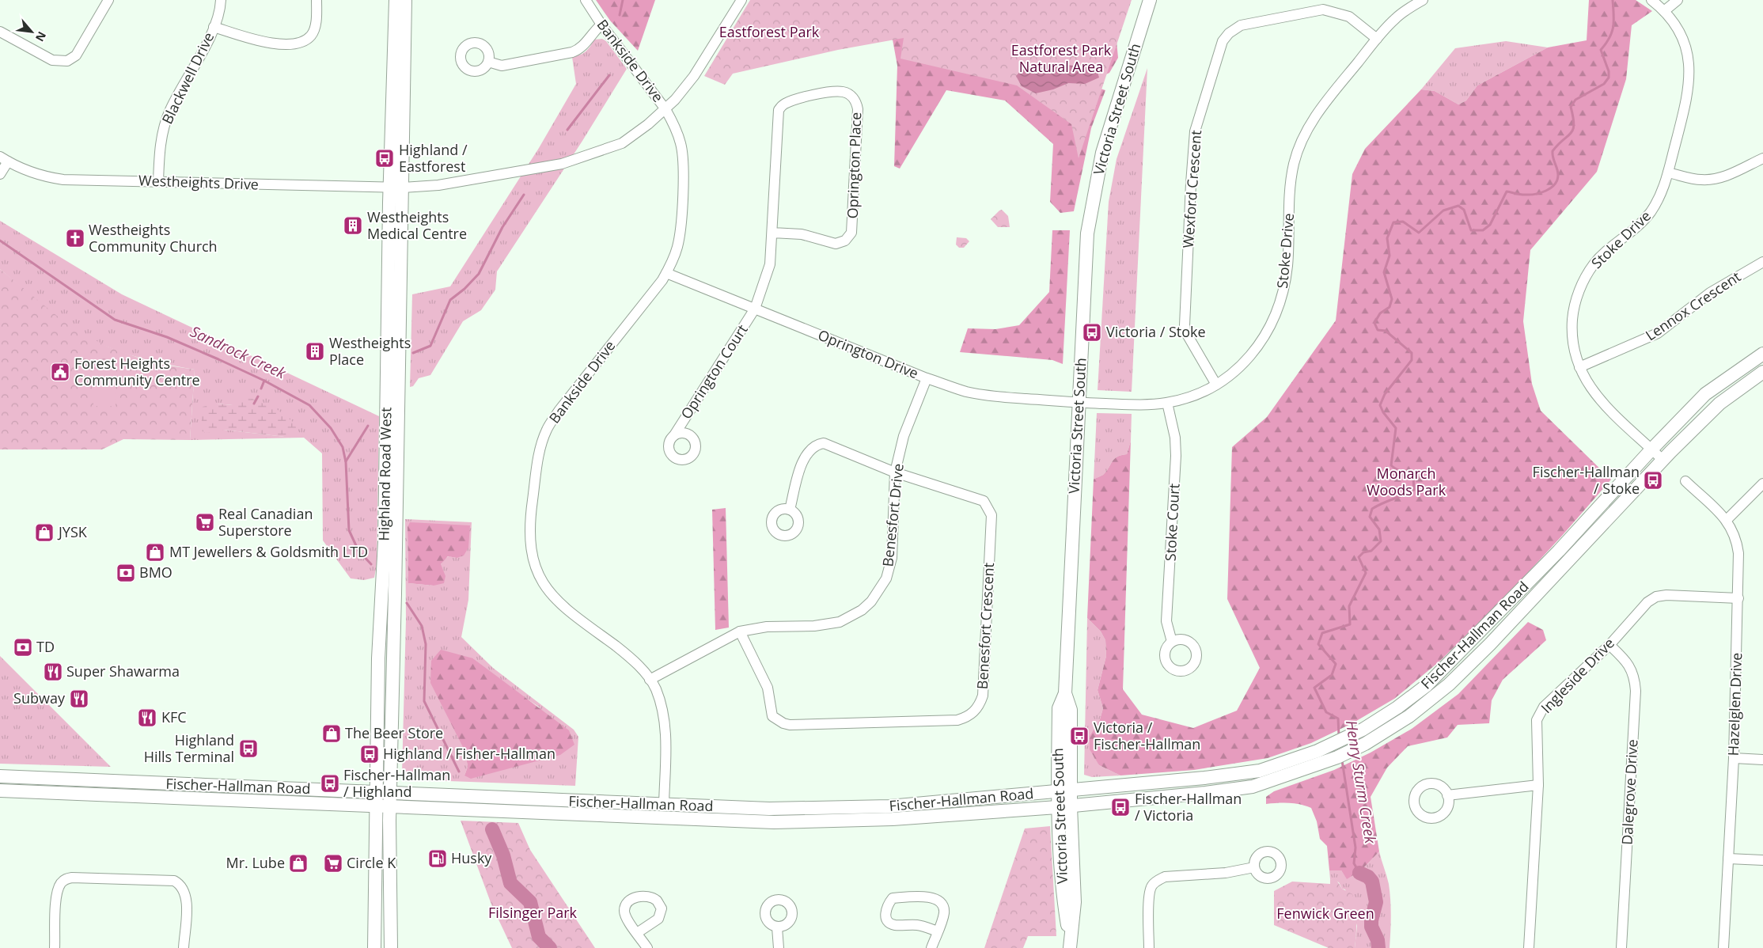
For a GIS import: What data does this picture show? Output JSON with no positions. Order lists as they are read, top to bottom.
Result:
{
  "streets": {
    "main road": ["Victoria Street South", "Highland Road West", "Fischer-Hallman Road"],
    "street": [
      "Bankside Drive",
      "Blackwell Drive",
      "Oprington Place",
      "Westheights Drive",
      "Wexford Crescent",
      "Stoke Drive",
      "Lennox Crescent",
      "Oprington Drive",
      "Oprington Court",
      "Benesfort Drive",
      "Stoke Court",
      "Benesfort Crescent",
      "Ingleside Drive",
      "Hazelglen Drive",
      "Dalegrove Drive"
    ]
  },
  "crossings": [
    ["Bankside Drive", "Westheights Drive"],
    ["Bankside Drive", "Oprington Drive"],
    ["Bankside Drive", "Benesfort Drive"],
    ["Bankside Drive", "Fischer-Hallman Road"],
    ["Blackwell Drive", "Westheights Drive"],
    ["Victoria Street South", "Stoke Drive"],
    ["Victoria Street South", "Oprington Drive"],
    ["Victoria Street South", "Fischer-Hallman Road"],
    ["Oprington Place", "Oprington Drive"],
    ["Oprington Place", "Oprington Court"],
    ["Westheights Drive", "Highland Road West"],
    ["Wexford Crescent", "Stoke Drive"],
    ["Stoke Drive", "Lennox Crescent"],
    ["Stoke Drive", "Oprington Drive"],
    ["Stoke Drive", "Stoke Court"],
    ["Stoke Drive", "Fischer-Hallman Road"],
    ["Oprington Drive", "Oprington Court"],
    ["Oprington Drive", "Benesfort Drive"],
    ["Highland Road West", "Fischer-Hallman Road"],
    ["Benesfort Drive", "Benesfort Crescent"],
    ["Ingleside Drive", "Hazelglen Drive"],
    ["Ingleside Drive", "Dalegrove Drive"]
  ],
  "water": ["Sandrock Creek", "Henry Sturm Creek"],
  "parks": [
    "Eastforest Park",
    "Eastforest Park Natural Area",
    "Monarch Woods Park",
    "Filsinger Park",
    "Fenwick Green"
  ],
  "places": {
    "bus stop": [
      "Highland / Eastforest",
      "Victoria / Stoke",
      "Fischer-Hallman / Stoke",
      "Victoria / Fischer-Hallman",
      "Highland Hills Terminal",
      "Highland / Fisher-Hallman",
      "Fischer-Hallman / Highland",
      "Fischer-Hallman / Victoria"
    ],
    "building": ["Westheights Medical Centre", "Westheights Place"],
    "church": ["Westheights Community Church"],
    "public building": ["Forest Heights Community Centre"],
    "supermarket": ["Real Canadian Superstore", "Circle K"],
    "shop": [
      "JYSK",
      "MT Jewellers & Goldsmith LTD",
      "The Beer Store",
      "Mr. Lube"
    ],
    "bank": ["BMO", "TD"],
    "restaurant": ["Super Shawarma", "Subway", "KFC"],
    "fuel station": ["Husky"]
  },
  "north": "bottom right"
}
